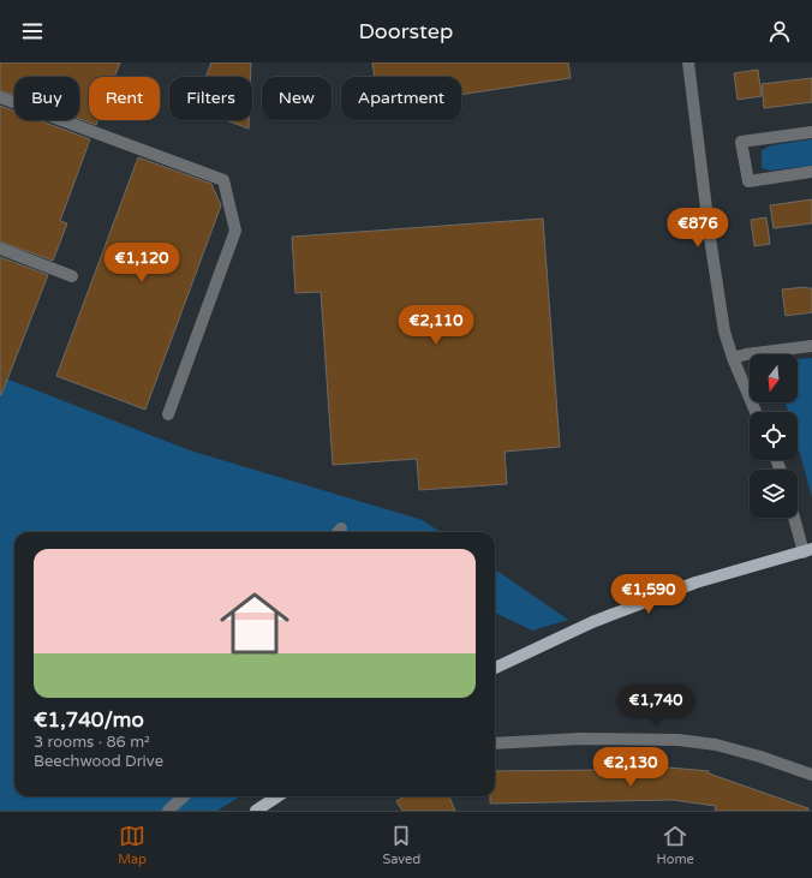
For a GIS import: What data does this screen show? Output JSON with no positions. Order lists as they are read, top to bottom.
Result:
{
  "north": "bottom",
  "page": {
    "header": "Doorstep",
    "chip": [
      "Buy",
      "Rent",
      "Filters",
      "New",
      "Apartment"
    ],
    "price": [
      "€876",
      "€1,120",
      "€2,110",
      "€1,590",
      "€1,740",
      "€2,130"
    ],
    "list": [
      {
        "name": "€1,740/mo",
        "note": "3 rooms · 86 m² · Beechwood Drive"
      }
    ],
    "tabs": ["Map", "Saved", "Home"]
  }
}
